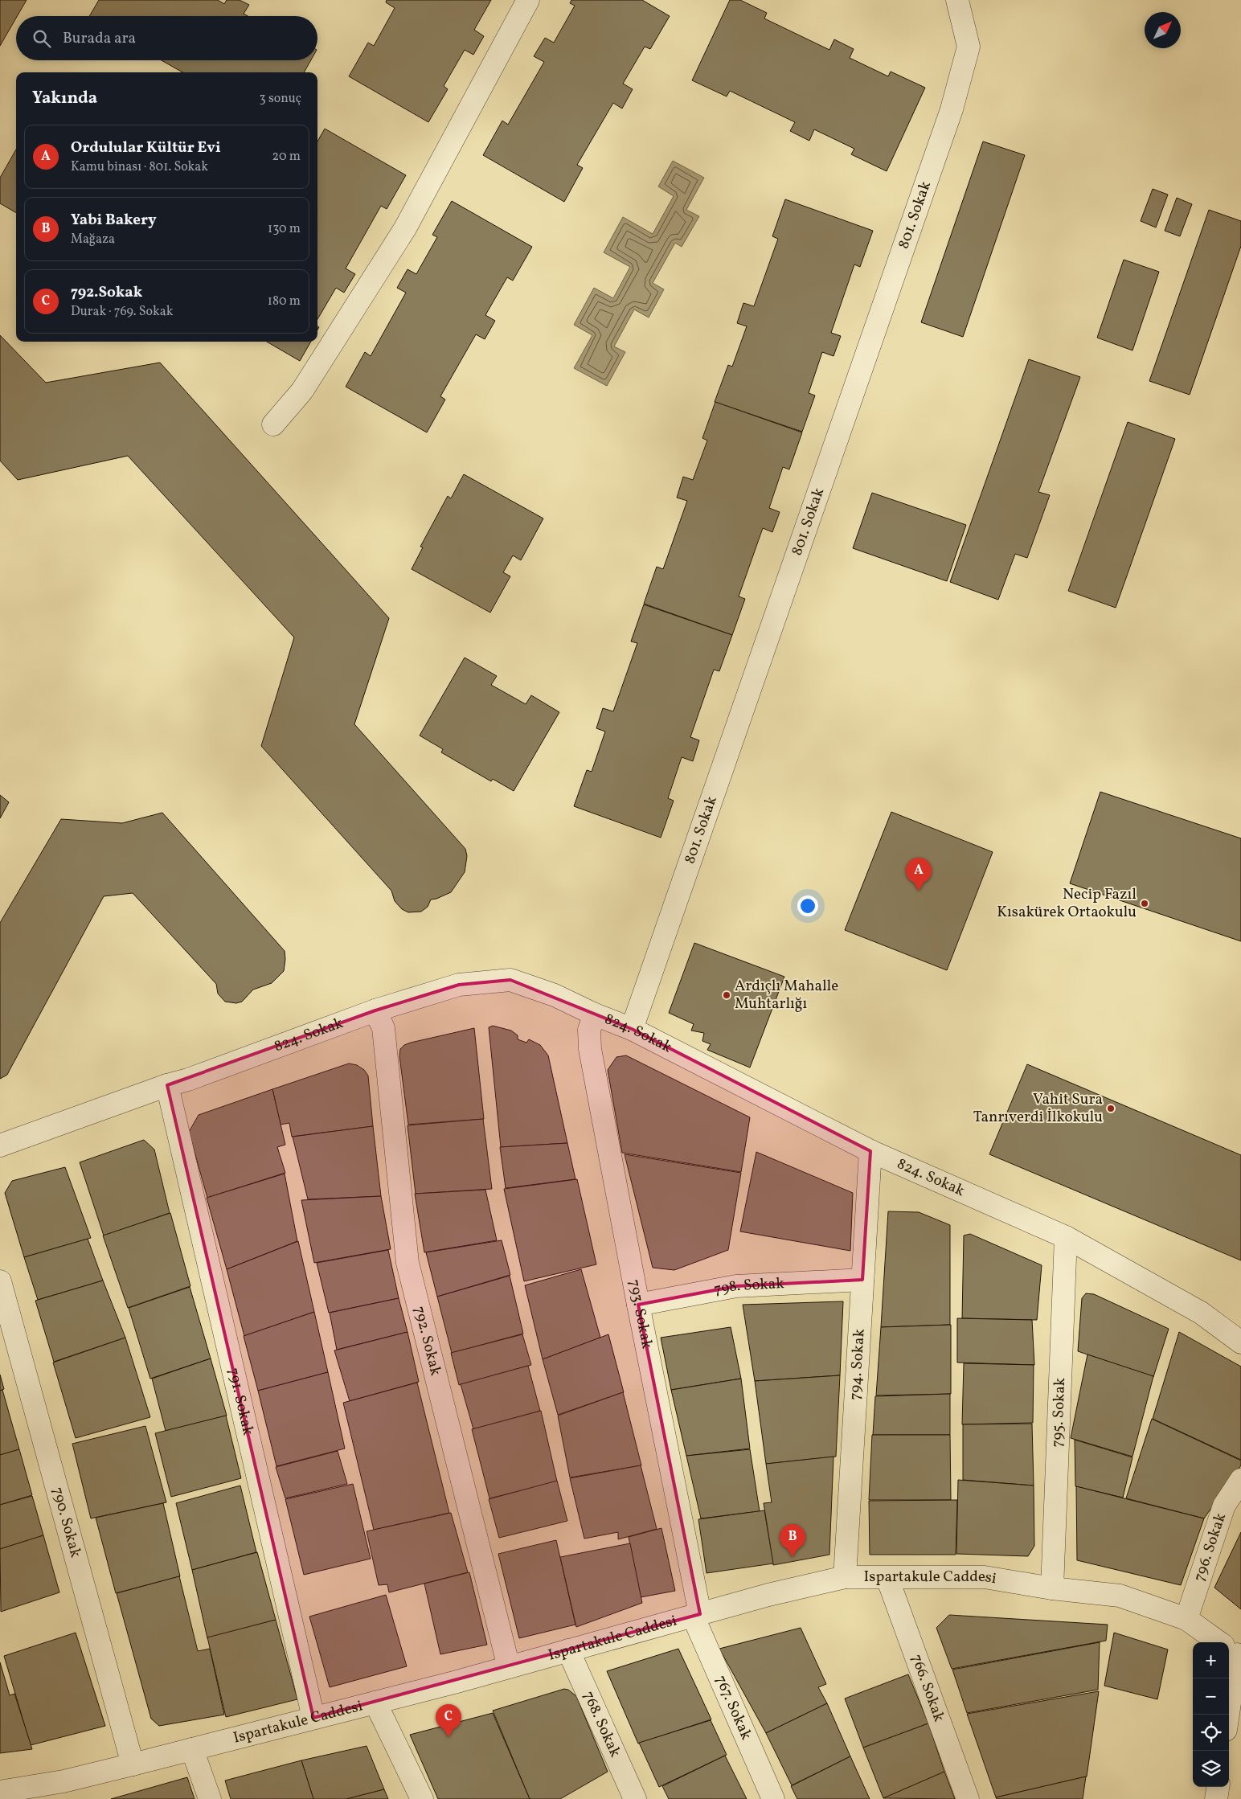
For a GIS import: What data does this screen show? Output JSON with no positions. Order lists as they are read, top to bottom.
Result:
{
  "streets": {
    "street": [
      "801. Sokak",
      "824. Sokak",
      "798. Sokak",
      "793. Sokak",
      "792. Sokak",
      "794. Sokak",
      "791. Sokak",
      "795. Sokak",
      "790. Sokak",
      "796. Sokak",
      "Ispartakule Caddesi",
      "766. Sokak",
      "767. Sokak",
      "768. Sokak"
    ]
  },
  "crossings": [
    ["801. Sokak", "824. Sokak"],
    ["824. Sokak", "793. Sokak"],
    ["824. Sokak", "792. Sokak"],
    ["824. Sokak", "794. Sokak"],
    ["824. Sokak", "791. Sokak"],
    ["824. Sokak", "795. Sokak"],
    ["798. Sokak", "793. Sokak"],
    ["798. Sokak", "794. Sokak"],
    ["793. Sokak", "Ispartakule Caddesi"],
    ["793. Sokak", "767. Sokak"],
    ["792. Sokak", "Ispartakule Caddesi"],
    ["794. Sokak", "Ispartakule Caddesi"],
    ["791. Sokak", "Ispartakule Caddesi"],
    ["795. Sokak", "Ispartakule Caddesi"],
    ["790. Sokak", "Ispartakule Caddesi"],
    ["796. Sokak", "Ispartakule Caddesi"],
    ["Ispartakule Caddesi", "766. Sokak"],
    ["Ispartakule Caddesi", "767. Sokak"],
    ["Ispartakule Caddesi", "768. Sokak"]
  ],
  "places": ["Necip Fazıl Kısakürek Ortaokulu", "Ardıçlı Mahalle Muhtarlığı", "Vahit Sura Tanrıverdi İlkokulu"],
  "north": "top right",
  "page": {
    "search": "Burada ara",
    "heading": ["Yakında", "3 sonuç"],
    "list": [
      {
        "mark": "A",
        "name": "Ordulular Kültür Evi",
        "note": "Kamu binası · 801. Sokak",
        "value": "20 m"
      },
      {
        "mark": "B",
        "name": "Yabi Bakery",
        "note": "Mağaza",
        "value": "130 m"
      },
      {
        "mark": "C",
        "name": "792.Sokak",
        "note": "Durak · 769. Sokak",
        "value": "180 m"
      }
    ],
    "pins": ["A", "B", "C"],
    "map_buttons": ["+", "−"]
  }
}
